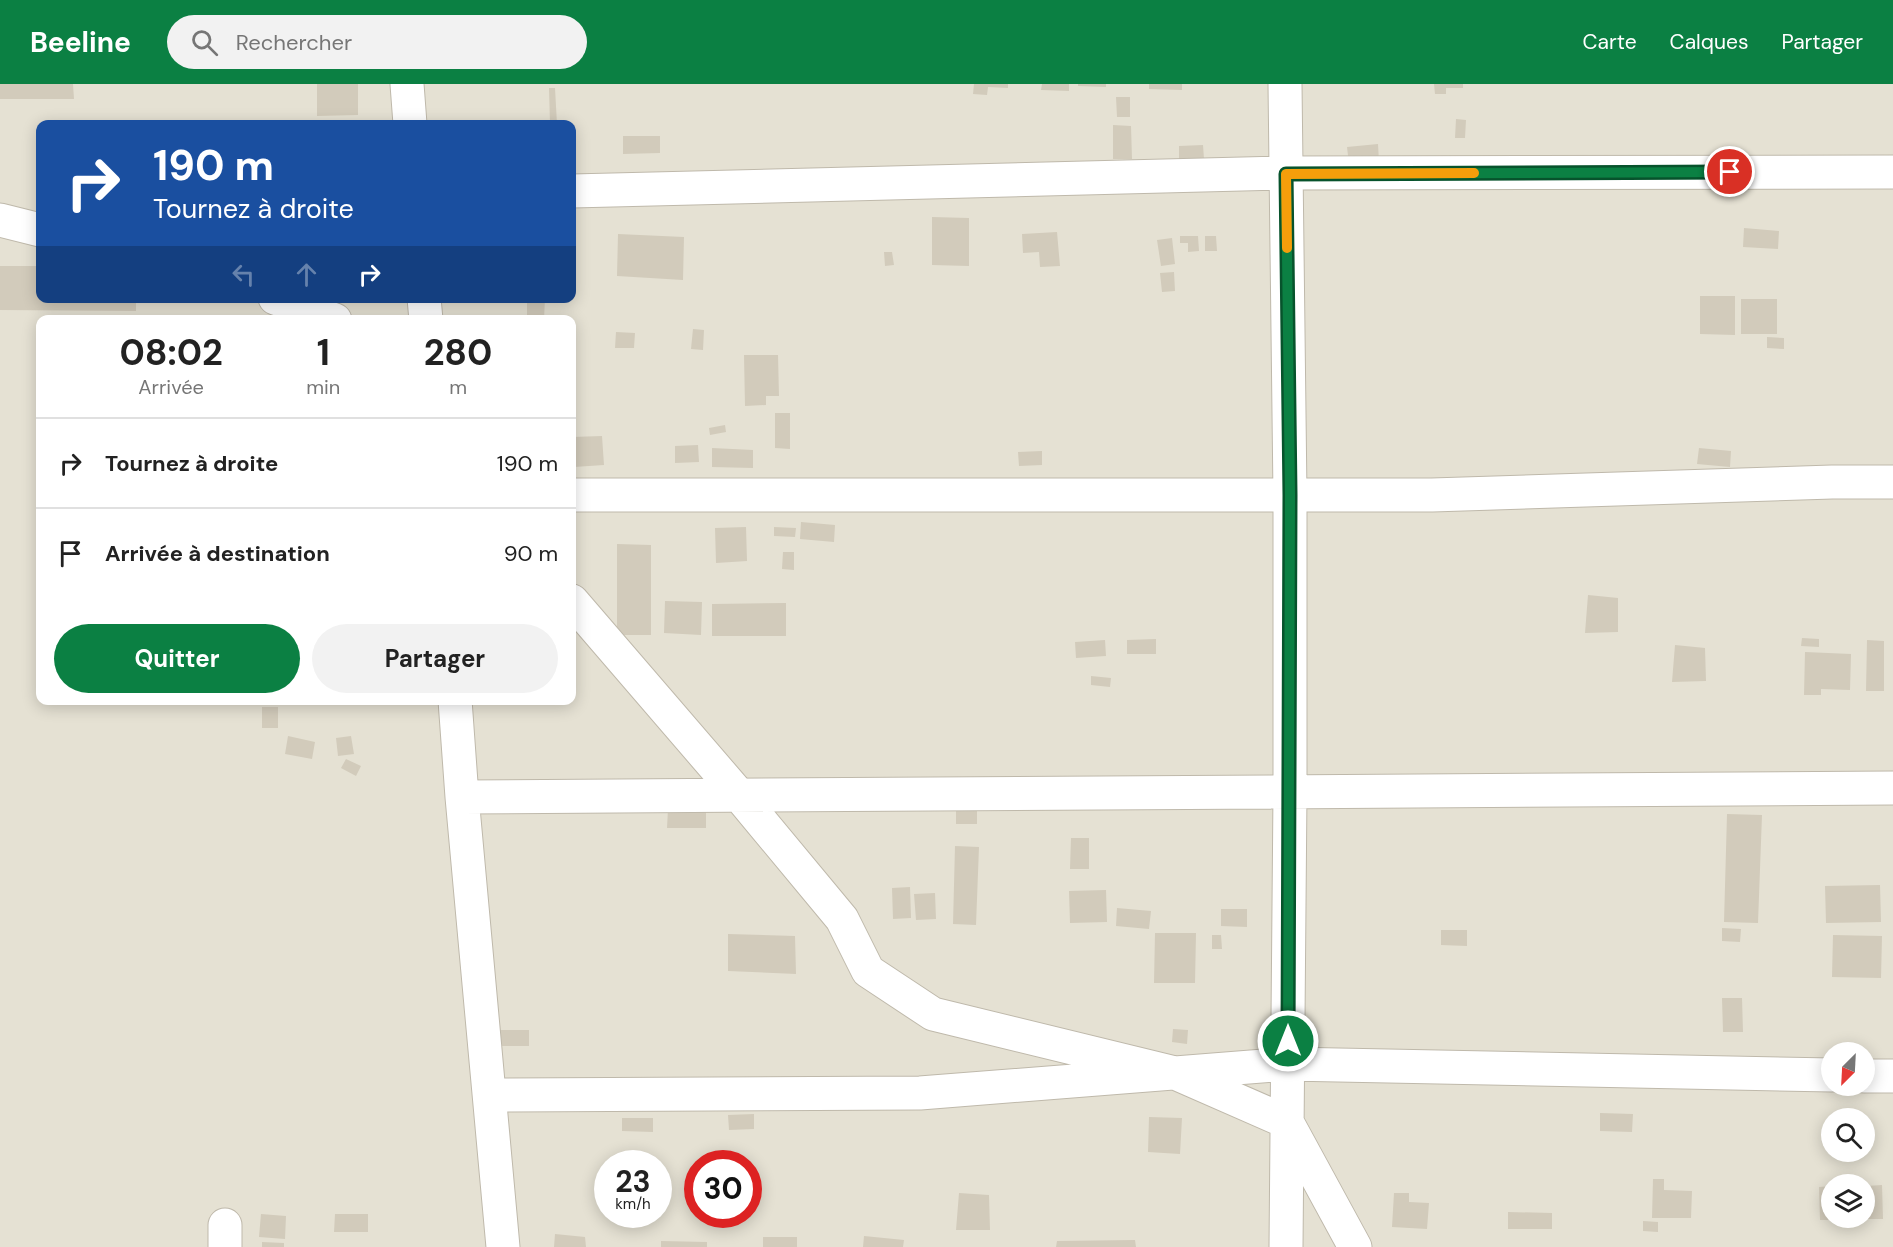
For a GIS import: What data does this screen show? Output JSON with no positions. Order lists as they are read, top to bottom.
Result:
{
  "north": "bottom left",
  "page": {
    "header": "Beeline",
    "search": "Rechercher",
    "nav": ["Carte", "Calques", "Partager"],
    "turn": ["190 m", "Tournez à droite"],
    "eta": [
      "08:02",
      "Arrivée",
      "1",
      "min",
      "280",
      "m"
    ],
    "list": [
      {
        "name": "Tournez à droite",
        "value": "190 m"
      },
      {
        "name": "Arrivée à destination",
        "value": "90 m"
      }
    ],
    "buttons": ["Quitter", "Partager"],
    "speed": "23 km/h",
    "limit": "30"
  }
}
